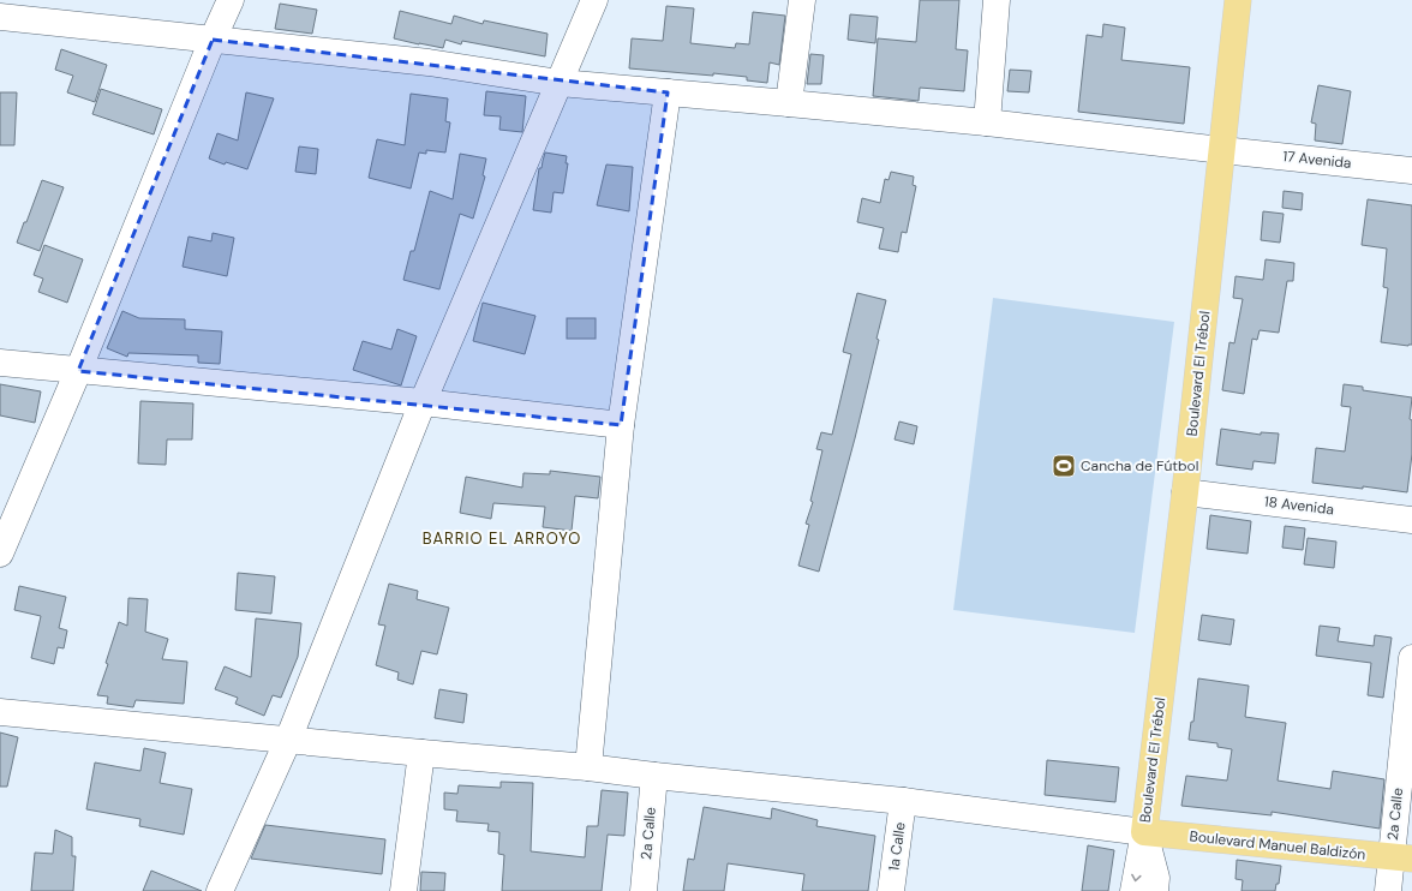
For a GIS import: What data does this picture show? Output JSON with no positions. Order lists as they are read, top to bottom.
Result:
{
  "streets": {
    "main road": ["Boulevard El Trébol", "Boulevard Manuel Baldizón"],
    "street": [
      "17 Avenida",
      "18 Avenida",
      "2a Calle",
      "1a Calle"
    ]
  },
  "crossings": [
    ["17 Avenida", "Boulevard El Trébol"],
    ["Boulevard El Trébol", "18 Avenida"],
    ["Boulevard El Trébol", "Boulevard Manuel Baldizón"],
    ["2a Calle", "Boulevard Manuel Baldizón"]
  ],
  "districts": ["BARRIO EL ARROYO"],
  "places": {
    "sports": ["Cancha de Fútbol"]
  }
}
